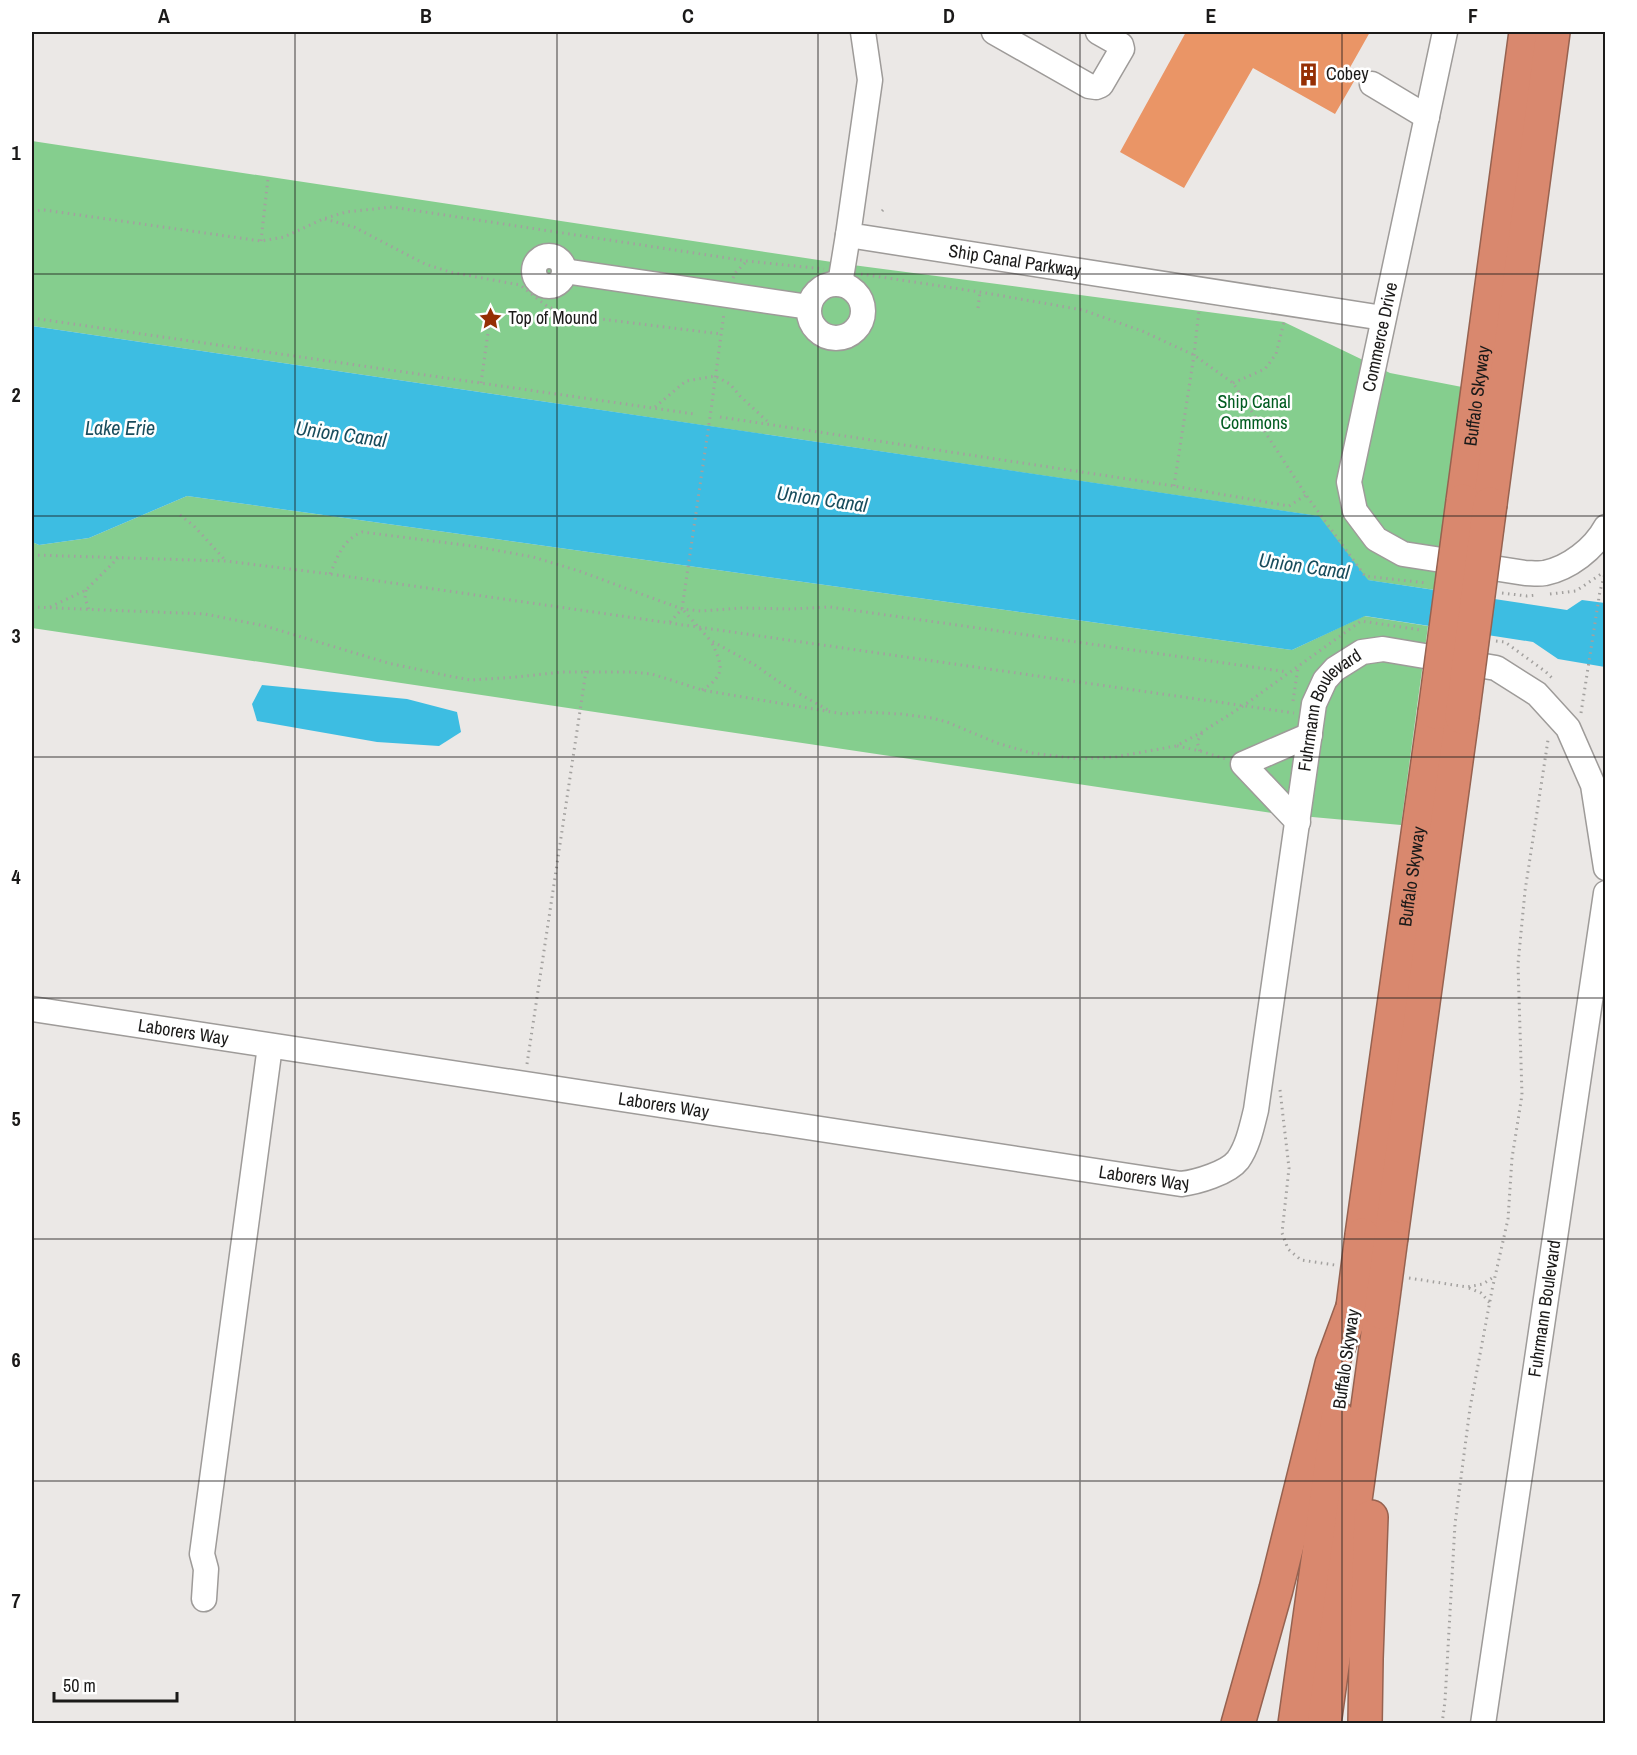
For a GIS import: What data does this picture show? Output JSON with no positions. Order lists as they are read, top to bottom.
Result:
{
  "streets": {
    "highway": ["Buffalo Skyway"],
    "street": [
      "Ship Canal Parkway",
      "Commerce Drive",
      "Fuhrmann Boulevard",
      "Laborers Way"
    ]
  },
  "crossings": [
    ["Ship Canal Parkway", "Commerce Drive"],
    ["Fuhrmann Boulevard", "Laborers Way"]
  ],
  "water": ["Lake Erie", "Union Canal"],
  "parks": ["Ship Canal Commons"],
  "places": {
    "building": ["Cobey"],
    "place": ["Top of Mound"]
  },
  "scale_bar": "50 m",
  "grid": {
    "columns": [
      "A",
      "B",
      "C",
      "D",
      "E",
      "F"
    ],
    "rows": [
      "1",
      "2",
      "3",
      "4",
      "5",
      "6",
      "7"
    ]
  }
}
